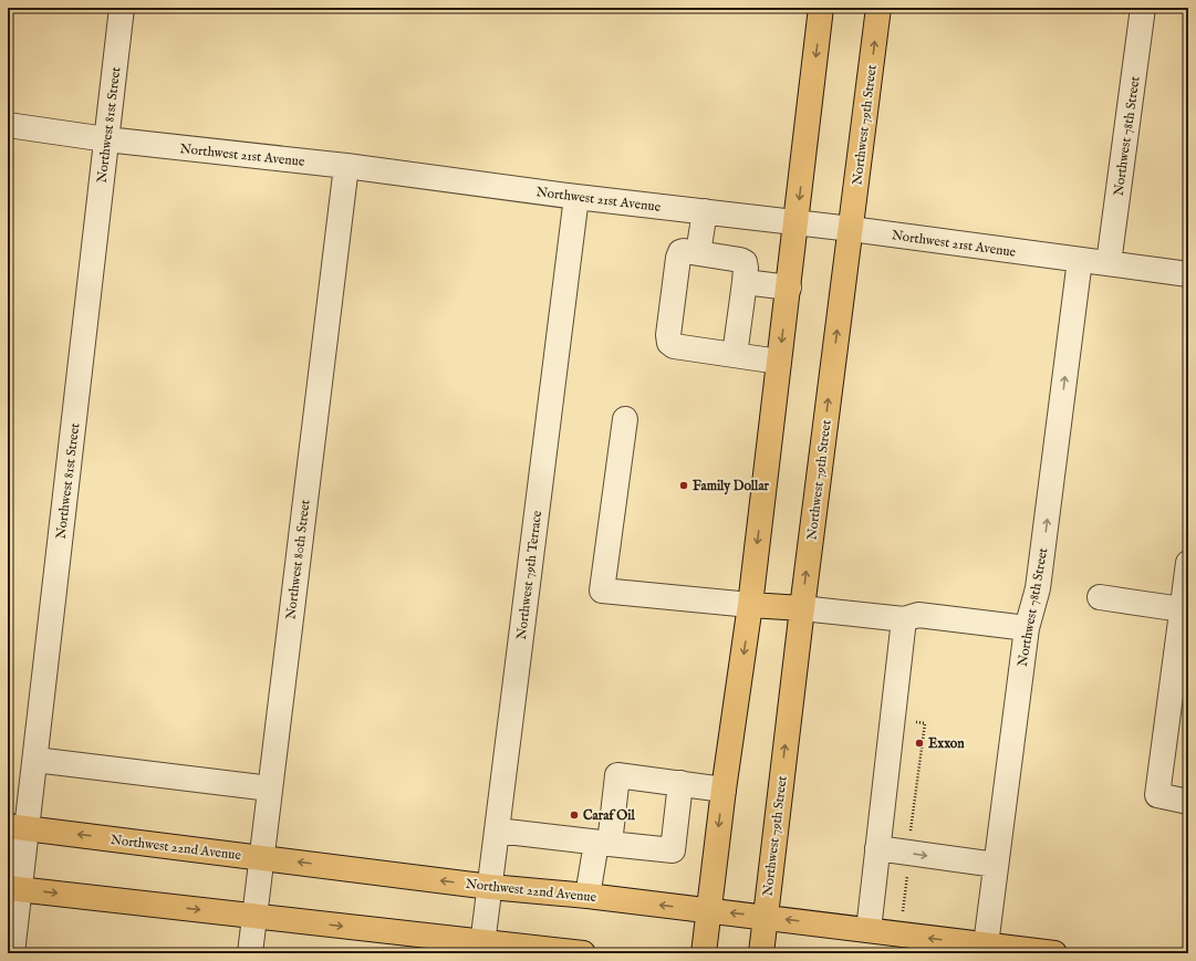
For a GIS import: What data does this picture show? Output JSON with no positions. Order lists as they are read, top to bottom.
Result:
{
  "streets": {
    "main road": ["Northwest 79th Street", "Northwest 22nd Avenue"],
    "street": [
      "Northwest 81st Street",
      "Northwest 78th Street",
      "Northwest 21st Avenue",
      "Northwest 80th Street",
      "Northwest 79th Terrace"
    ]
  },
  "crossings": [
    ["Northwest 81st Street", "Northwest 21st Avenue"],
    ["Northwest 81st Street", "Northwest 22nd Avenue"],
    ["Northwest 79th Street", "Northwest 21st Avenue"],
    ["Northwest 79th Street", "Northwest 22nd Avenue"],
    ["Northwest 78th Street", "Northwest 21st Avenue"],
    ["Northwest 78th Street", "Northwest 22nd Avenue"],
    ["Northwest 21st Avenue", "Northwest 80th Street"],
    ["Northwest 21st Avenue", "Northwest 79th Terrace"],
    ["Northwest 80th Street", "Northwest 22nd Avenue"],
    ["Northwest 79th Terrace", "Northwest 22nd Avenue"]
  ],
  "one_way": ["Northwest 78th Street"],
  "places": ["Family Dollar", "Exxon", "Caraf Oil"]
}
